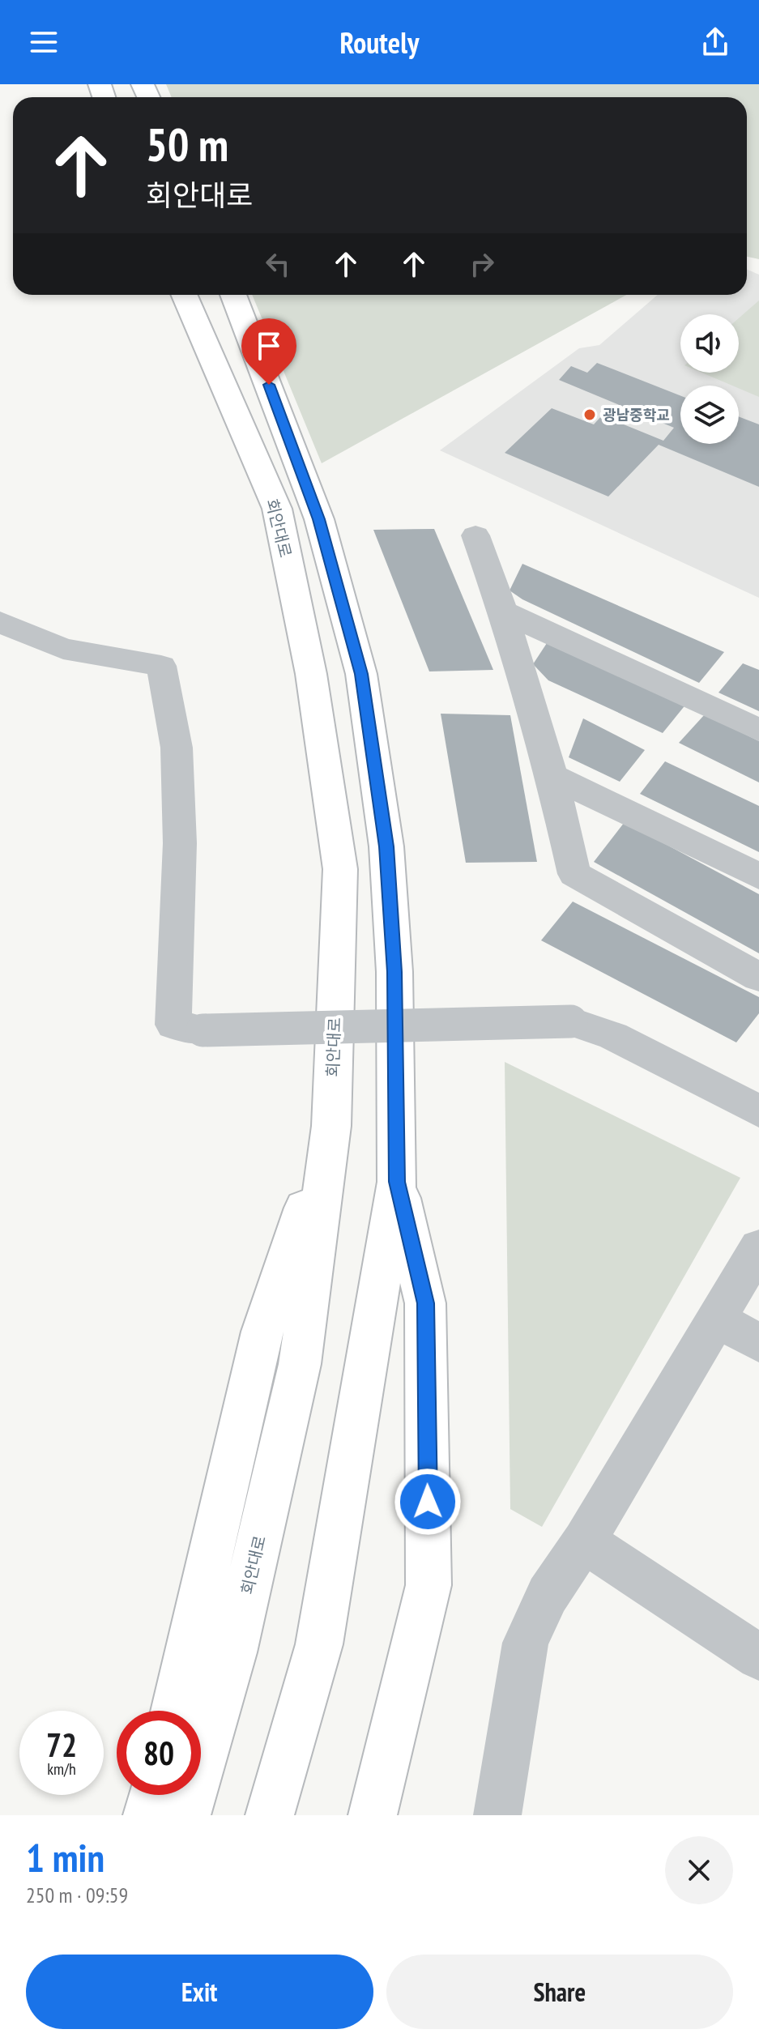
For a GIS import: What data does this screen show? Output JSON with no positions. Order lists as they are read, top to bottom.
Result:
{
  "streets": {
    "highway": ["회안대로"]
  },
  "places": ["광남중학교"],
  "page": {
    "header": "Routely",
    "turn": ["50 m", "회안대로"],
    "speed": "72 km/h",
    "limit": "80",
    "heading": ["1 min", "250 m · 09:59"],
    "buttons": ["Exit", "Share"]
  }
}
